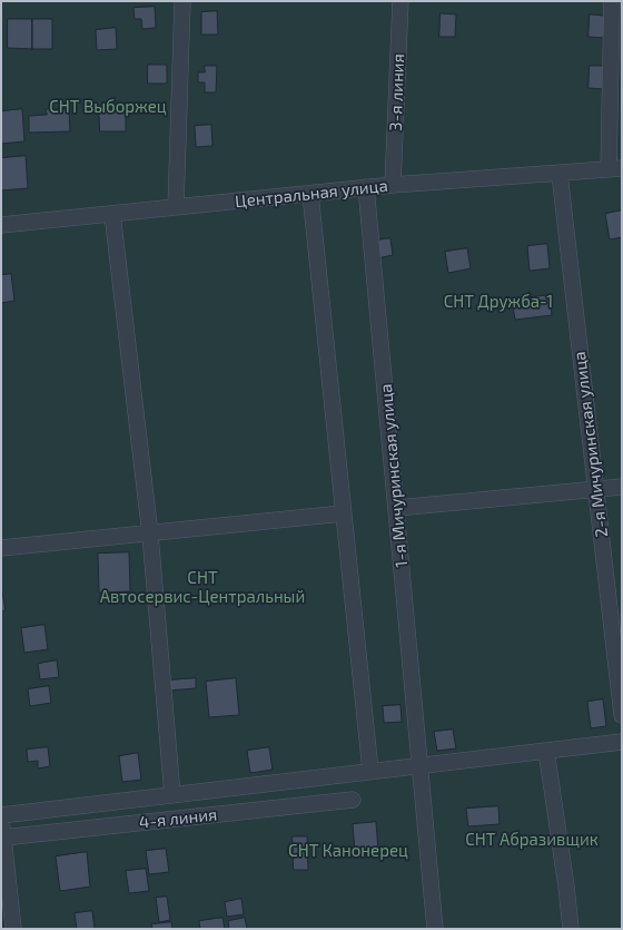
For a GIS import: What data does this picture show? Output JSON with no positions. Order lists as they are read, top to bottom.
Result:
{
  "streets": {
    "street": [
      "3-я линия",
      "Центральная улица",
      "2-я Мичуринская улица",
      "1-я Мичуринская улица",
      "4-я линия"
    ]
  },
  "crossings": [
    ["3-я линия", "Центральная улица"],
    ["Центральная улица", "2-я Мичуринская улица"],
    ["Центральная улица", "1-я Мичуринская улица"]
  ],
  "parks": [
    "СНТ Выборжец",
    "СНТ Дружба-1",
    "СНТ Автосервис-Центральный",
    "СНТ Абразивщик",
    "СНТ Канонерец"
  ]
}
